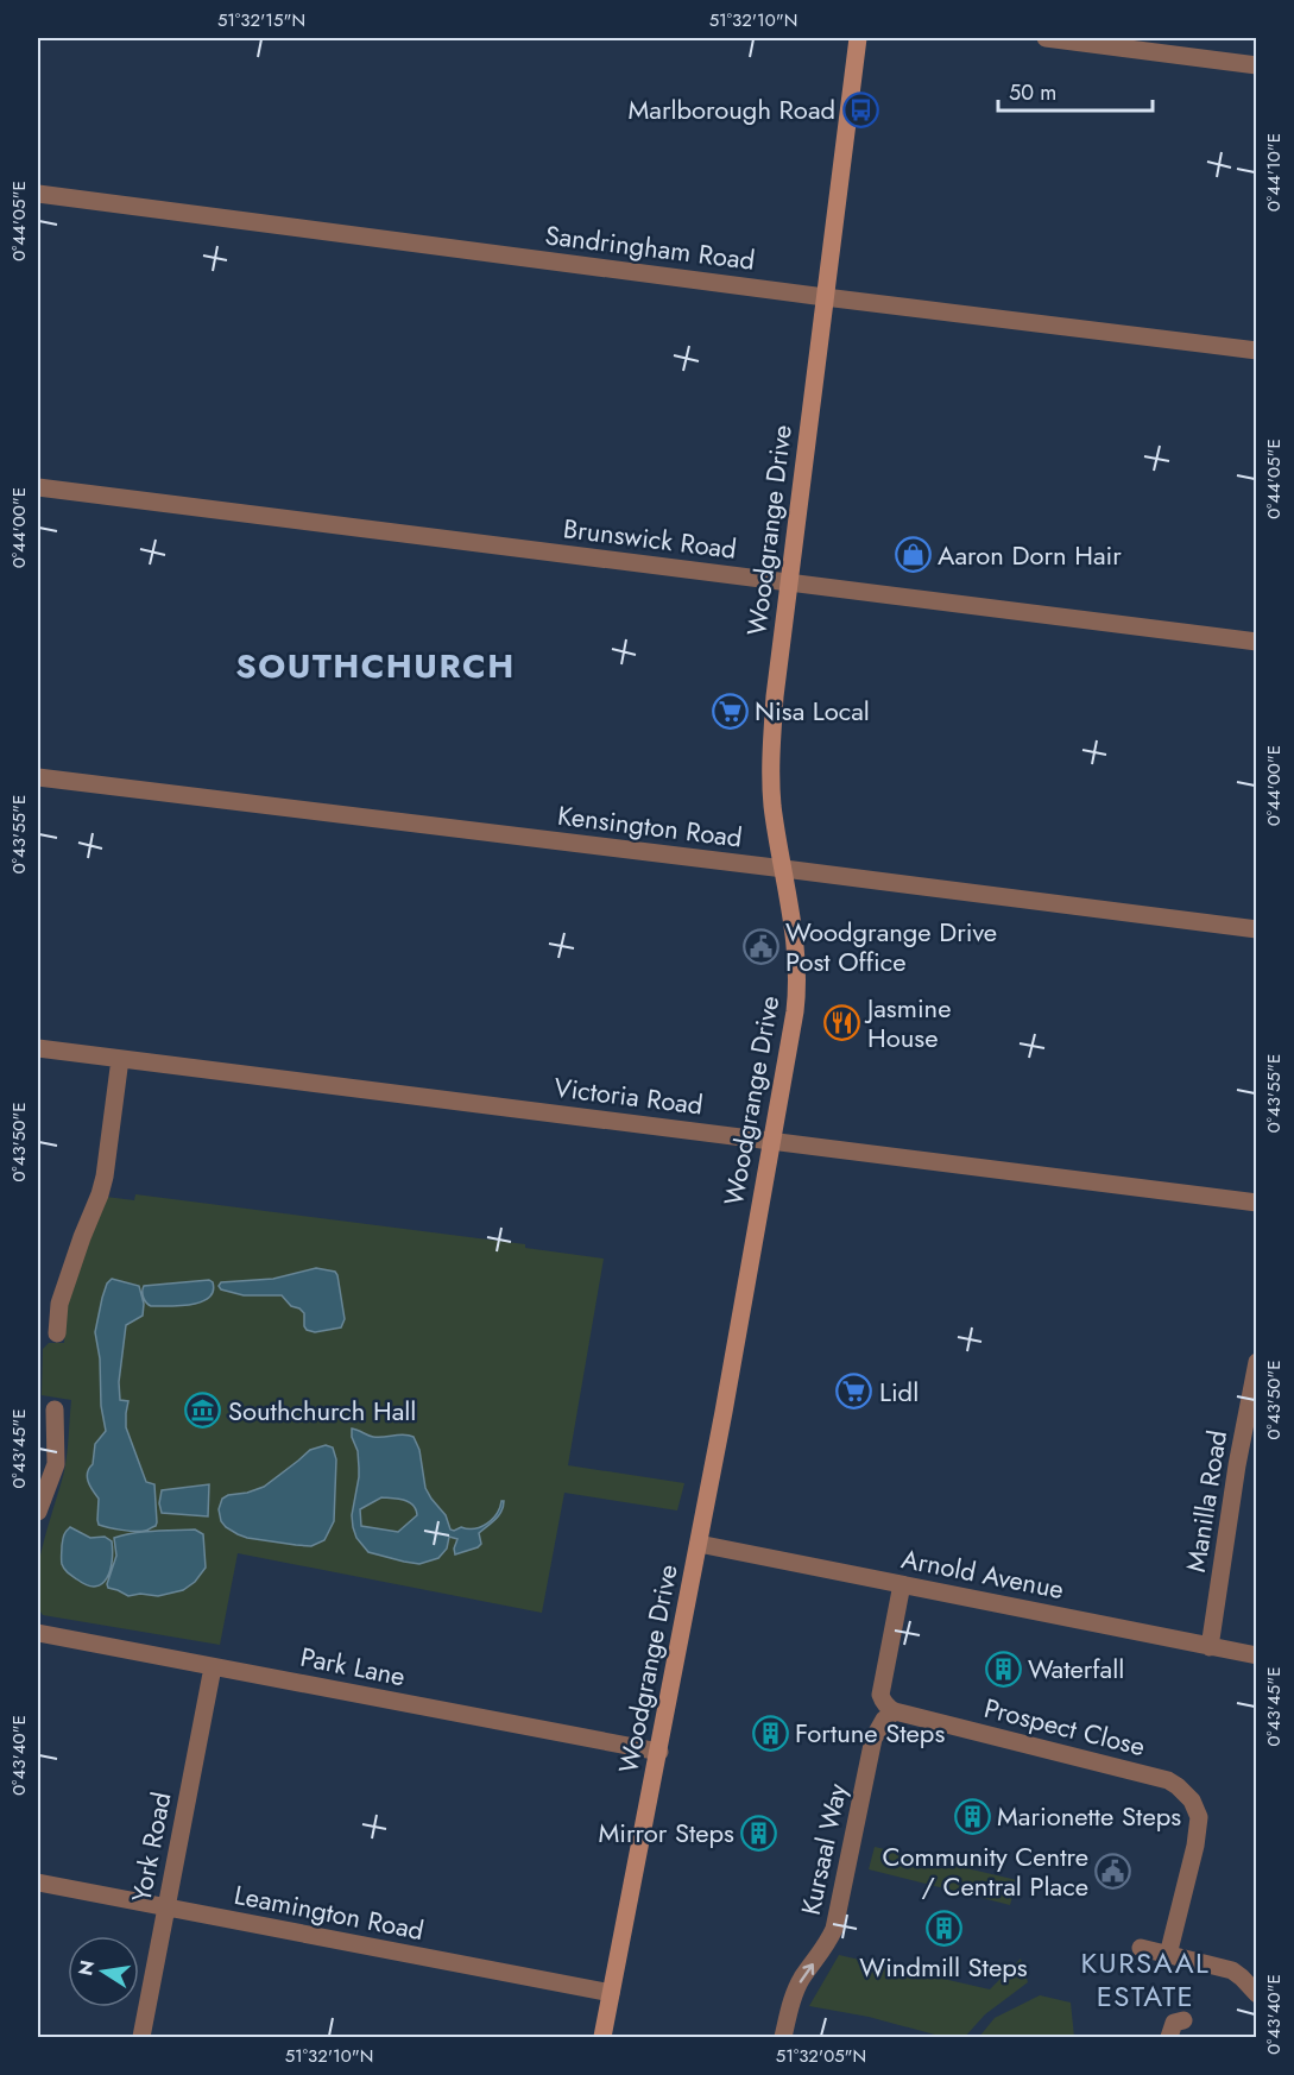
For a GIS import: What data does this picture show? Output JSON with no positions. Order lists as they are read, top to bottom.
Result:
{
  "streets": {
    "street": [
      "Sandringham Road",
      "Woodgrange Drive",
      "Brunswick Road",
      "Kensington Road",
      "Victoria Road",
      "Manilla Road",
      "Arnold Avenue",
      "Park Lane",
      "Prospect Close",
      "York Road",
      "Kursaal Way",
      "Leamington Road"
    ]
  },
  "crossings": [
    ["Sandringham Road", "Woodgrange Drive"],
    ["Woodgrange Drive", "Brunswick Road"],
    ["Woodgrange Drive", "Kensington Road"],
    ["Woodgrange Drive", "Victoria Road"],
    ["Woodgrange Drive", "Arnold Avenue"],
    ["Woodgrange Drive", "Park Lane"],
    ["Woodgrange Drive", "Leamington Road"],
    ["Manilla Road", "Arnold Avenue"],
    ["Park Lane", "York Road"],
    ["Prospect Close", "Kursaal Way"],
    ["York Road", "Leamington Road"]
  ],
  "one_way": ["Kursaal Way"],
  "districts": ["SOUTHCHURCH", "KURSAAL ESTATE"],
  "places": {
    "bus stop": ["Marlborough Road"],
    "shop": ["Aaron Dorn Hair"],
    "supermarket": ["Nisa Local", "Lidl"],
    "public building": ["Woodgrange Drive Post Office", "Community Centre / Central Place"],
    "restaurant": ["Jasmine House"],
    "museum": ["Southchurch Hall"],
    "building": [
      "Waterfall",
      "Fortune Steps",
      "Marionette Steps",
      "Mirror Steps",
      "Windmill Steps"
    ]
  },
  "scale_bar": "50 m",
  "north": "left",
  "coordinates": [
    "51°32'15\"N",
    "51°32'10\"N",
    "0°44'10\"E",
    "0°44'05\"E",
    "0°44'00\"E",
    "0°43'55\"E",
    "0°43'50\"E",
    "0°43'45\"E",
    "0°43'40\"E",
    "51°32'05\"N"
  ]
}
